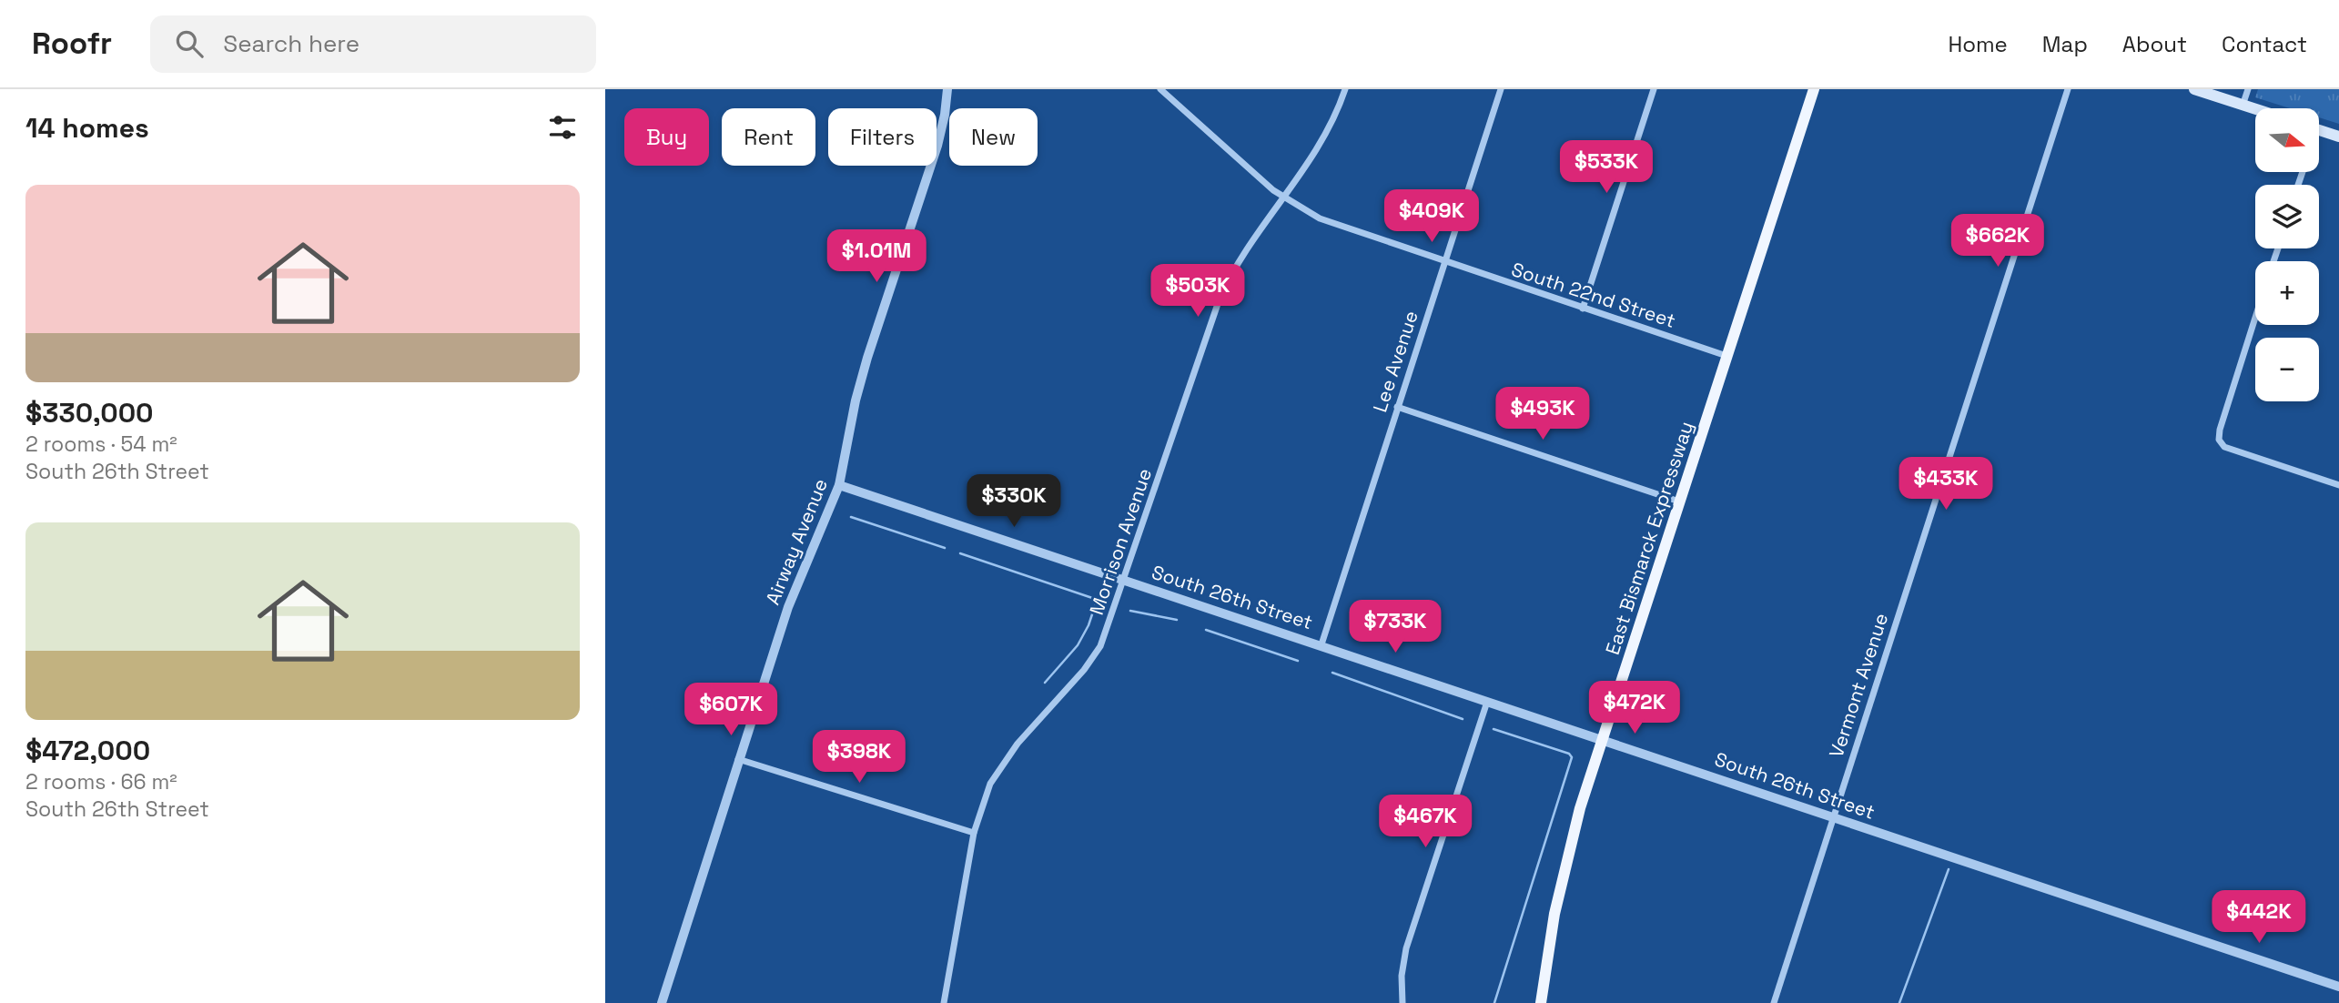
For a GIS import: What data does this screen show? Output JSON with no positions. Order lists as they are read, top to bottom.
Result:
{
  "streets": {
    "main road": ["East Bismarck Expressway"],
    "street": [
      "South 22nd Street",
      "Lee Avenue",
      "Airway Avenue",
      "Morrison Avenue",
      "South 26th Street",
      "Vermont Avenue"
    ]
  },
  "crossings": [
    ["South 22nd Street", "Lee Avenue"],
    ["South 22nd Street", "East Bismarck Expressway"],
    ["South 22nd Street", "Morrison Avenue"],
    ["Lee Avenue", "South 26th Street"],
    ["East Bismarck Expressway", "South 26th Street"],
    ["Airway Avenue", "South 26th Street"],
    ["Morrison Avenue", "South 26th Street"],
    ["South 26th Street", "Vermont Avenue"]
  ],
  "north": "right",
  "page": {
    "header": "Roofr",
    "search": "Search here",
    "nav": [
      "Home",
      "Map",
      "About",
      "Contact"
    ],
    "heading": "14 homes",
    "map_buttons": ["+", "−"],
    "chip": [
      "Buy",
      "Rent",
      "Filters",
      "New"
    ],
    "price": [
      "$533K",
      "$409K",
      "$662K",
      "$1.01M",
      "$503K",
      "$493K",
      "$433K",
      "$330K",
      "$733K",
      "$472K",
      "$607K",
      "$398K",
      "$467K",
      "$442K"
    ],
    "list": [
      {
        "name": "$330,000",
        "note": "2 rooms · 54 m² · South 26th Street"
      },
      {
        "name": "$472,000",
        "note": "2 rooms · 66 m² · South 26th Street"
      }
    ]
  }
}
